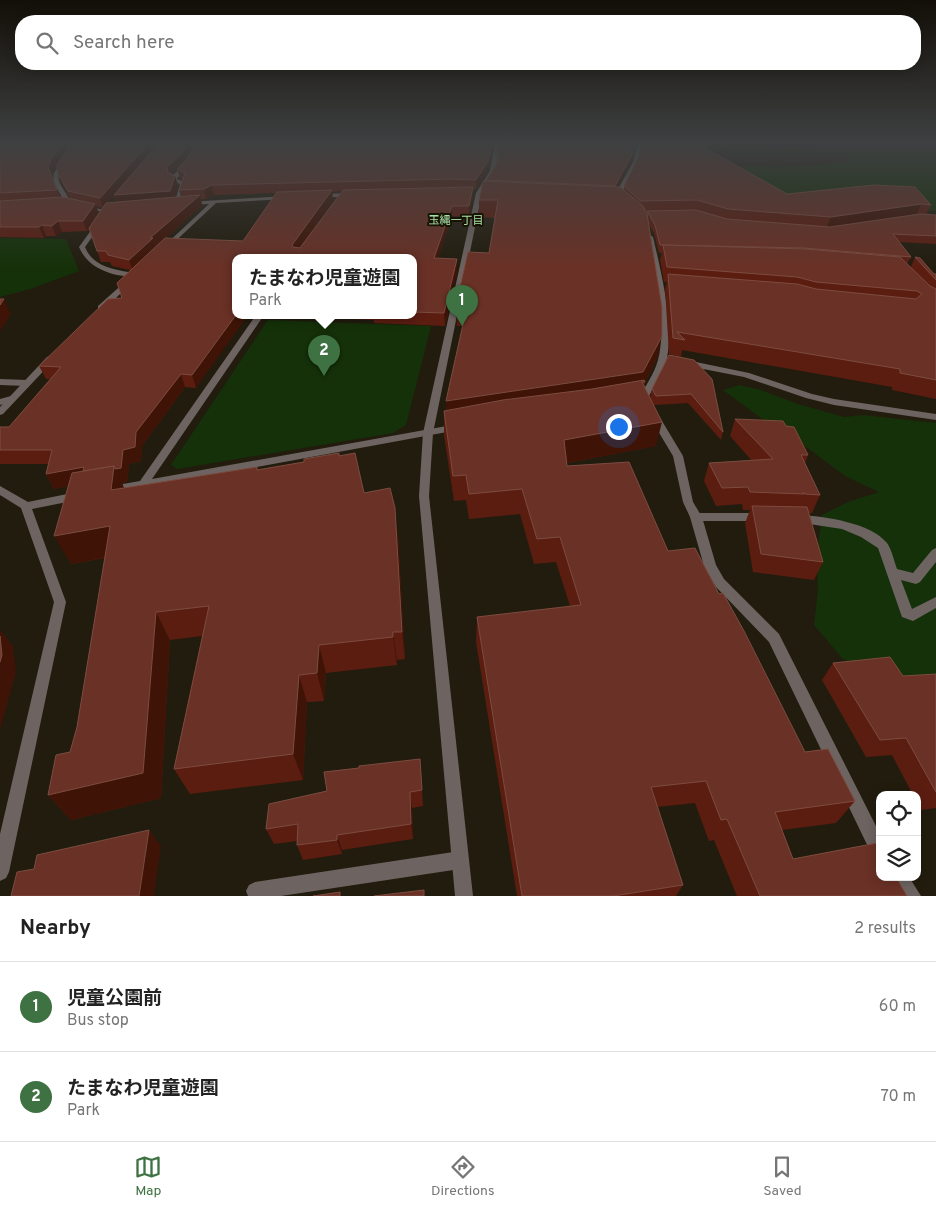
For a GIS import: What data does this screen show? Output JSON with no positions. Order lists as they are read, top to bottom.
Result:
{
  "districts": ["玉縄一丁目"],
  "page": {
    "search": "Search here",
    "popup": ["たまなわ児童遊園", "Park"],
    "pins": ["1", "2"],
    "heading": ["Nearby", "2 results"],
    "list": [
      {
        "mark": "1",
        "name": "児童公園前",
        "note": "Bus stop",
        "value": "60 m"
      },
      {
        "mark": "2",
        "name": "たまなわ児童遊園",
        "note": "Park",
        "value": "70 m"
      }
    ],
    "nav": ["Map", "Directions", "Saved"]
  }
}
